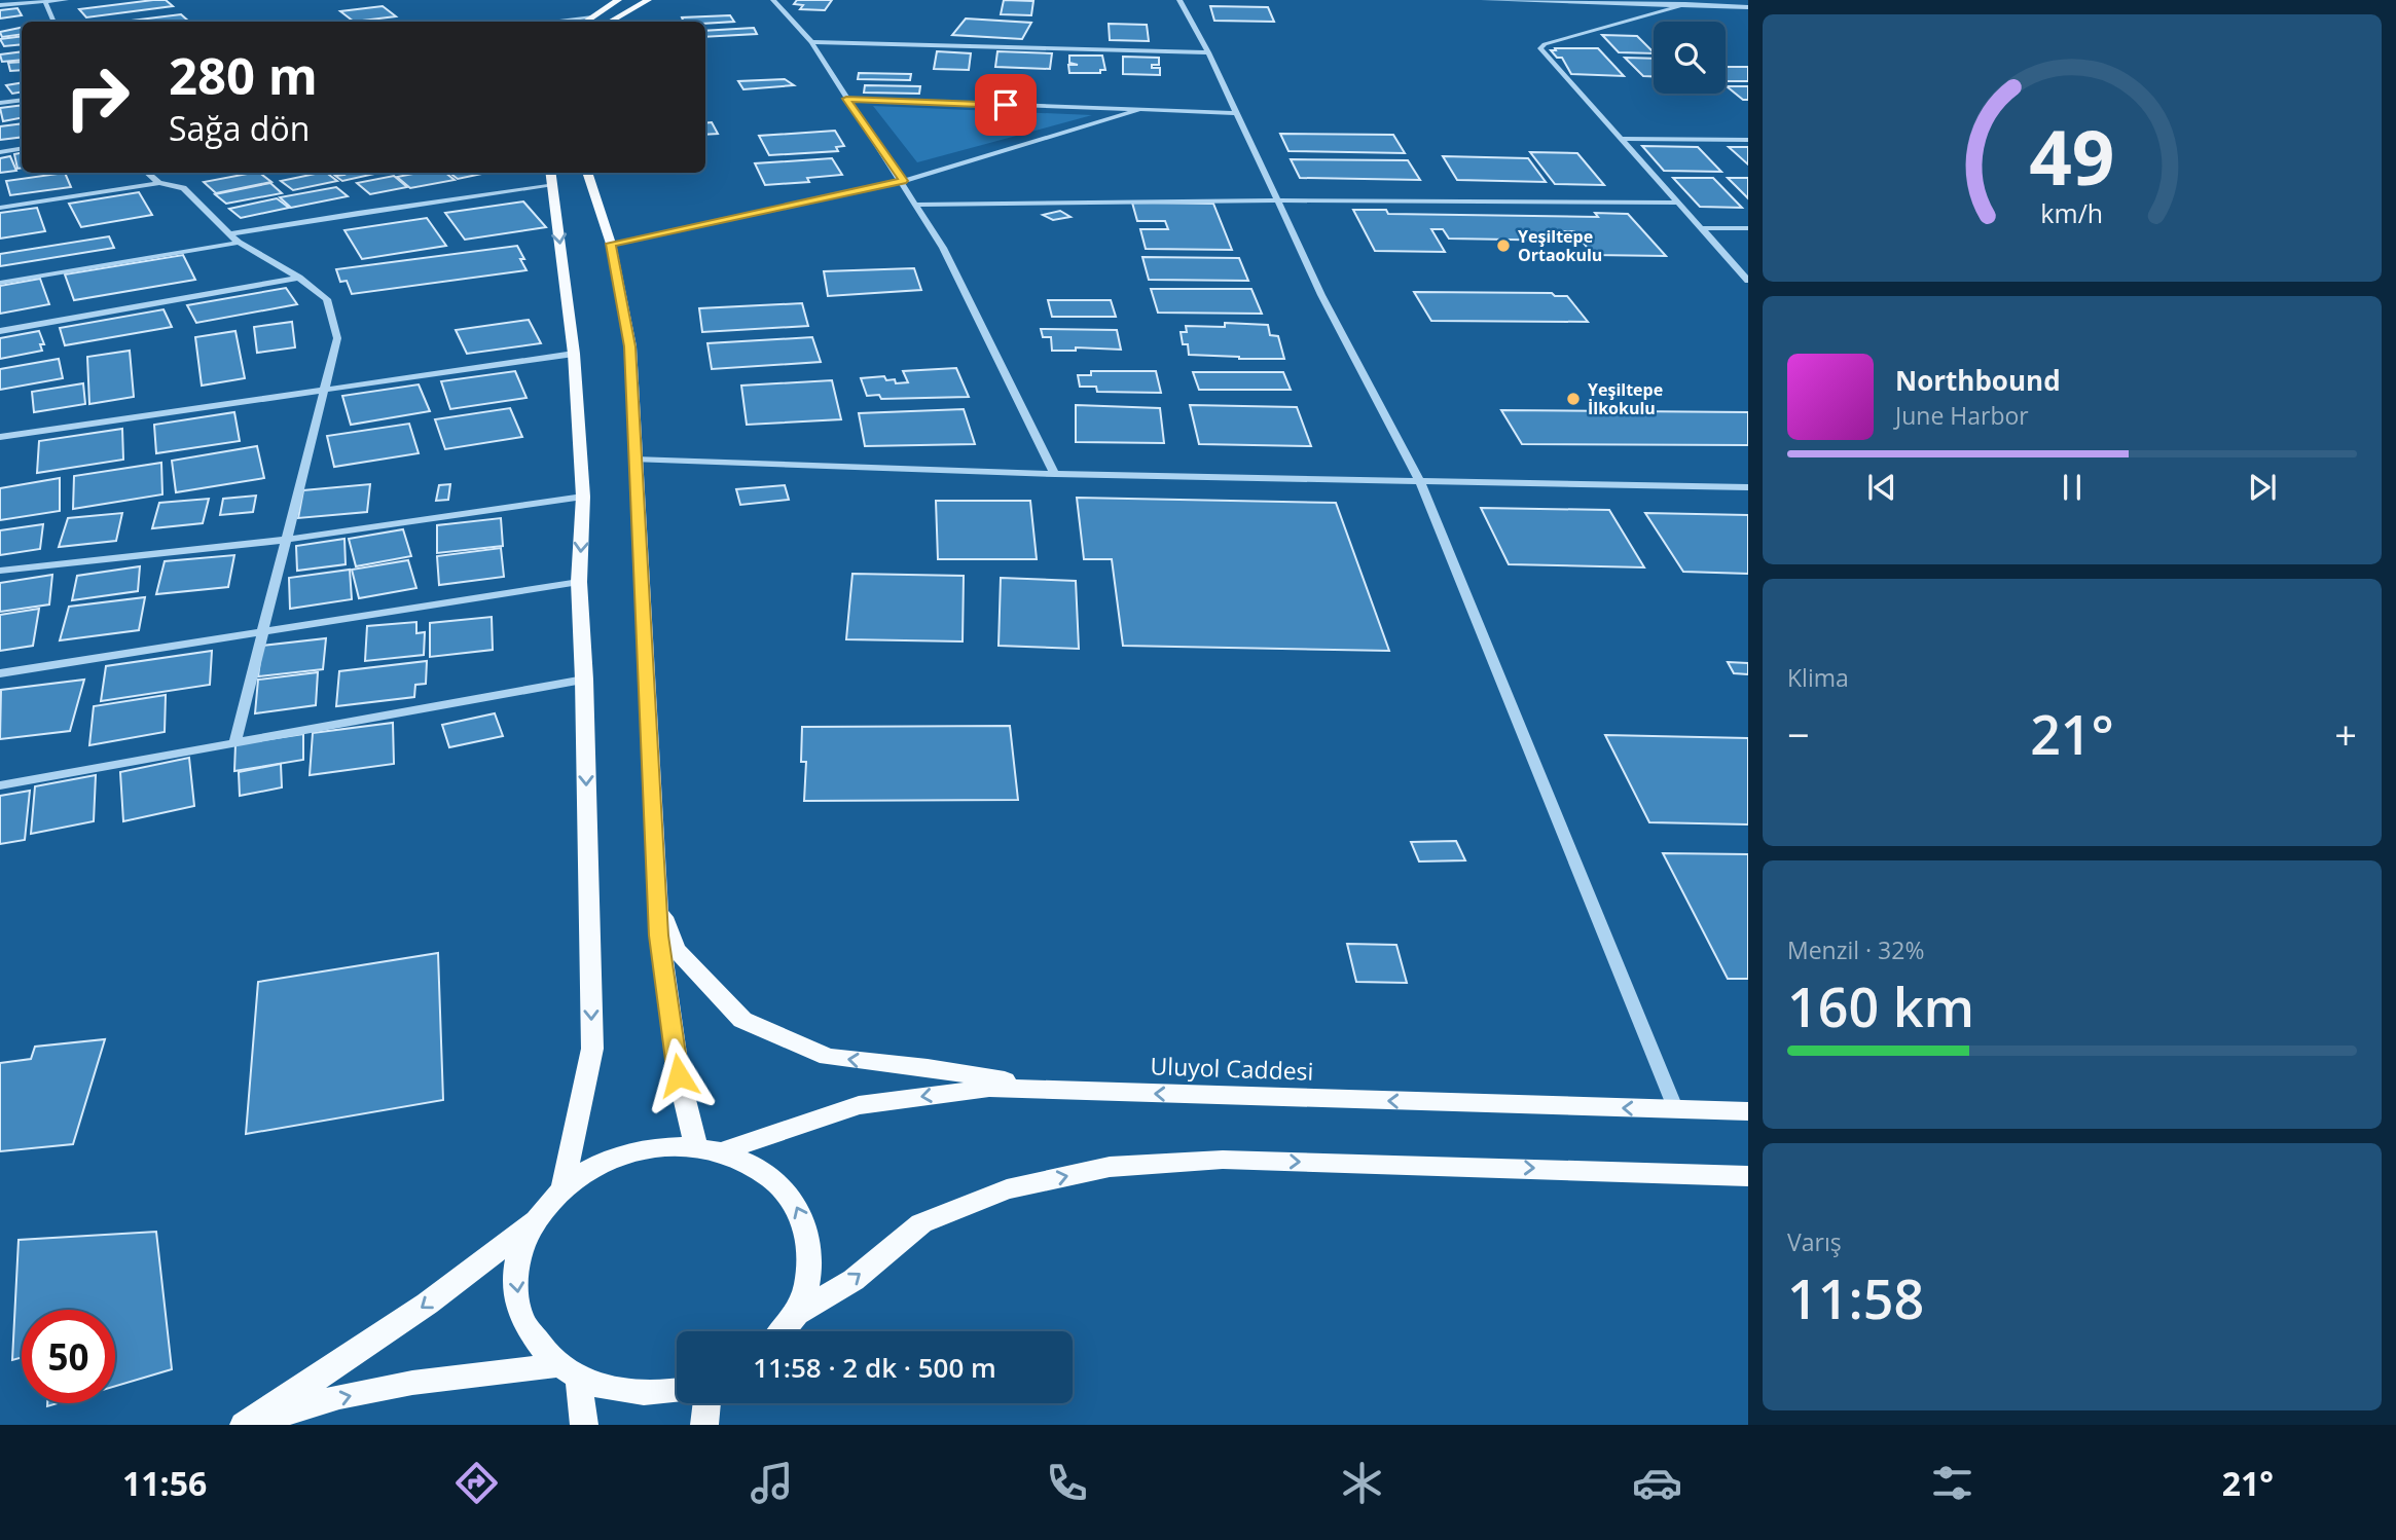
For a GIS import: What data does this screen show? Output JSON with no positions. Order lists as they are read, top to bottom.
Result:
{
  "streets": {
    "main road": ["Uluyol Caddesi"]
  },
  "places": ["Yeşiltepe Ortaokulu", "Yeşiltepe İlkokulu"],
  "page": {
    "turn": ["280 m", "Sağa dön"],
    "song": ["Northbound", "June Harbor"],
    "tile": [
      "Klima",
      ["Menzil · 32%", "160 km"],
      ["Varış", "11:58"]
    ],
    "heat": ["−", "21°", "+"],
    "limit": "50",
    "trip": "11:58 · 2 dk · 500 m",
    "tabs": ["11:56", "21°"],
    "gauge": ["49", "km/h"]
  }
}
